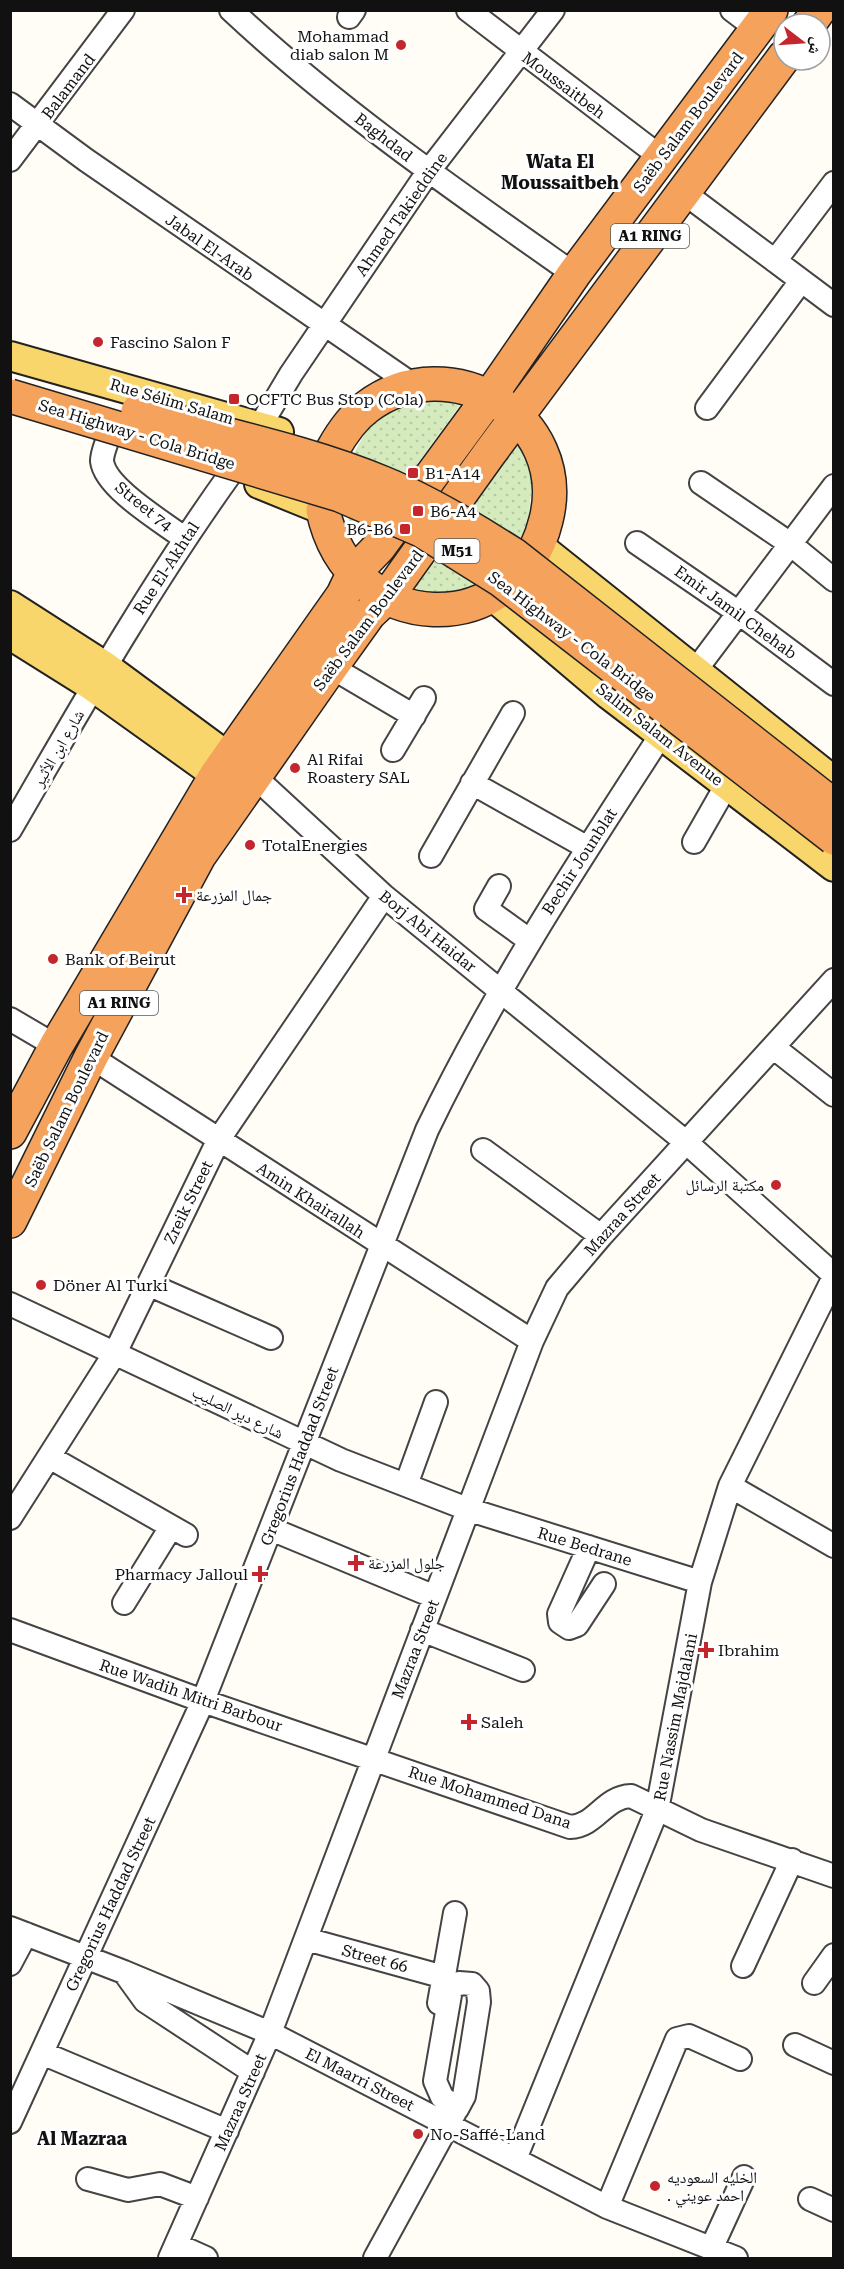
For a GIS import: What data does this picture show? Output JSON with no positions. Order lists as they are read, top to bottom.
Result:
{
  "streets": {
    "highway": [
      "Saëb Salam Boulevard",
      "A1 RING",
      "Sea Highway - Cola Bridge",
      "M51"
    ],
    "main road": ["Rue Sélim Salam", "Salim Salam Avenue", "Borj Abi Haidar"],
    "street": [
      "Moussaitbeh",
      "Balamand",
      "Baghdad",
      "Ahmed Takieddine",
      "Jabal El-Arab",
      "Street 74",
      "Rue El-Akhtal",
      "Emir Jamil Chehab",
      "شارع ابن الأثير",
      "Bechir Jounblat",
      "Amin Khairallah",
      "Zreik Street",
      "Mazraa Street",
      "شارع دير الصليب",
      "Gregorius Haddad Street",
      "Rue Bedrane",
      "Rue Wadih Mitri Barbour",
      "Rue Nassim Majdalani",
      "Rue Mohammed Dana",
      "Street 66",
      "El Maarri Street"
    ]
  },
  "crossings": [
    ["Moussaitbeh", "Saëb Salam Boulevard"],
    ["Moussaitbeh", "Ahmed Takieddine"],
    ["Balamand", "Jabal El-Arab"],
    ["Saëb Salam Boulevard", "Baghdad"],
    ["Saëb Salam Boulevard", "Borj Abi Haidar"],
    ["Saëb Salam Boulevard", "Amin Khairallah"],
    ["Baghdad", "Ahmed Takieddine"],
    ["Ahmed Takieddine", "Jabal El-Arab"],
    ["Ahmed Takieddine", "Rue Sélim Salam"],
    ["Street 74", "Rue El-Akhtal"],
    ["Rue El-Akhtal", "شارع ابن الأثير"],
    ["Rue El-Akhtal", "Borj Abi Haidar"],
    ["Salim Salam Avenue", "Bechir Jounblat"],
    ["شارع ابن الأثير", "Borj Abi Haidar"],
    ["Bechir Jounblat", "Borj Abi Haidar"],
    ["Bechir Jounblat", "Gregorius Haddad Street"],
    ["Borj Abi Haidar", "Zreik Street"],
    ["Borj Abi Haidar", "Mazraa Street"],
    ["Borj Abi Haidar", "Gregorius Haddad Street"],
    ["Borj Abi Haidar", "Rue Nassim Majdalani"],
    ["Amin Khairallah", "Zreik Street"],
    ["Amin Khairallah", "Mazraa Street"],
    ["Amin Khairallah", "Gregorius Haddad Street"],
    ["Zreik Street", "شارع دير الصليب"],
    ["Mazraa Street", "شارع دير الصليب"],
    ["Mazraa Street", "Rue Bedrane"],
    ["Mazraa Street", "Rue Wadih Mitri Barbour"],
    ["Mazraa Street", "Rue Mohammed Dana"],
    ["Mazraa Street", "Street 66"],
    ["Mazraa Street", "El Maarri Street"],
    ["شارع دير الصليب", "Gregorius Haddad Street"],
    ["شارع دير الصليب", "Rue Bedrane"],
    ["Gregorius Haddad Street", "Rue Wadih Mitri Barbour"],
    ["Gregorius Haddad Street", "El Maarri Street"],
    ["Rue Bedrane", "Rue Nassim Majdalani"],
    ["Rue Wadih Mitri Barbour", "Rue Mohammed Dana"],
    ["Rue Nassim Majdalani", "Rue Mohammed Dana"],
    ["Rue Nassim Majdalani", "El Maarri Street"]
  ],
  "districts": ["Wata El Moussaitbeh", "Al Mazraa"],
  "places": {
    "other": [
      "Mohammad diab salon M",
      "Fascino Salon F",
      "Al Rifai Roastery SAL",
      "TotalEnergies",
      "Bank of Beirut",
      "مكتبة الرسائل",
      "Döner Al Turki",
      "No-Saffé-Land",
      "الخليه السعوديه . احمد عويني"
    ],
    "transit": [
      "OCFTC Bus Stop (Cola)",
      "B1-A14",
      "B6-A4",
      "B6-B6"
    ],
    "health": [
      "جمال المزرعة",
      "جلول المزرعة",
      "Pharmacy Jalloul",
      "Ibrahim",
      "Saleh"
    ]
  },
  "north": "right"
}
